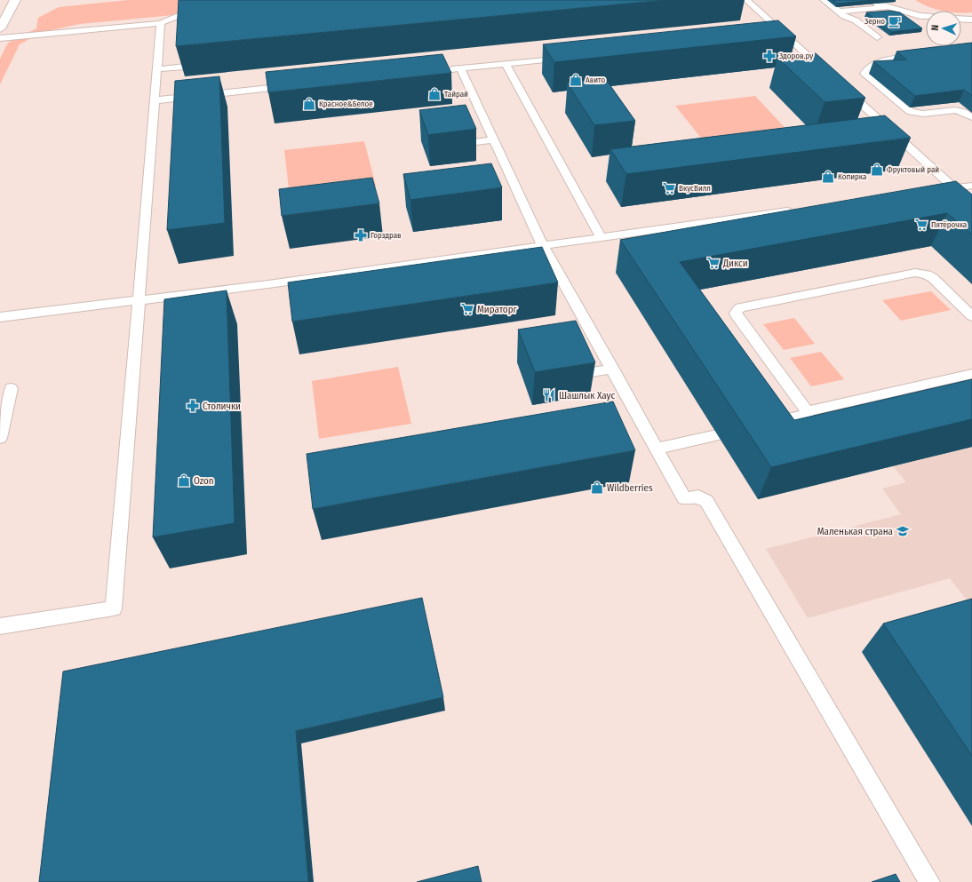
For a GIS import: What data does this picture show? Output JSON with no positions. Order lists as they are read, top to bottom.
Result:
{
  "places": {
    "cafe": ["Зерно"],
    "pharmacy": ["Здоров.ру", "Горздрав", "Столички"],
    "shop": [
      "Авито",
      "Тайрай",
      "Красное&Белое",
      "Фруктовый рай",
      "Копирка",
      "Ozon",
      "Wildberries"
    ],
    "supermarket": [
      "ВкусВилл",
      "Пятёрочка",
      "Дикси",
      "Мираторг"
    ],
    "restaurant": ["Шашлык Хаус"],
    "school or university": ["Маленькая страна"]
  },
  "north": "left"
}
